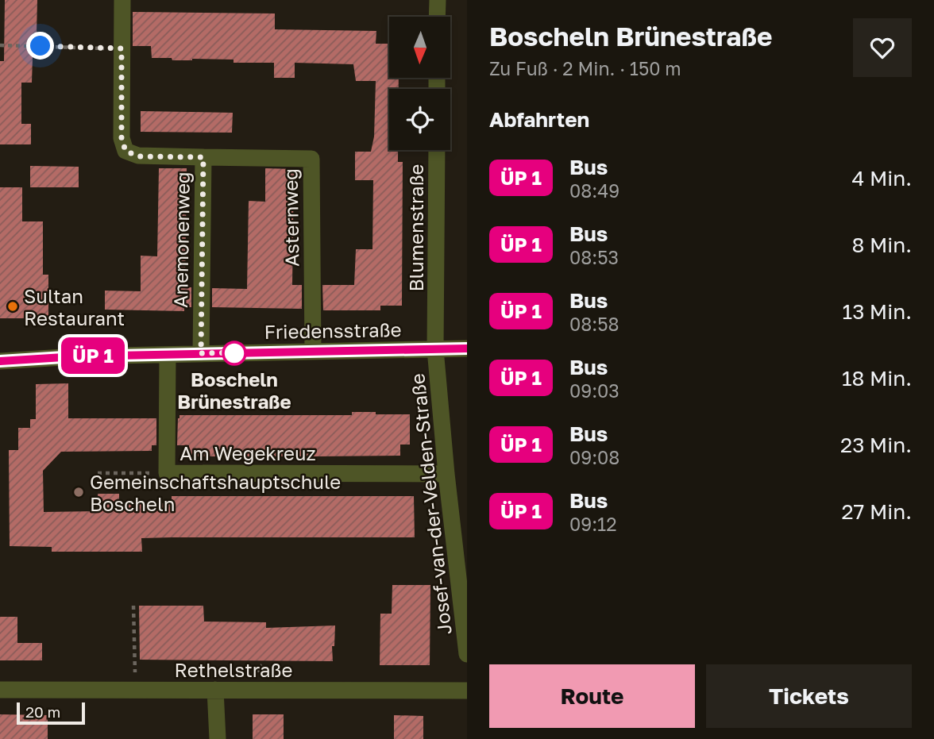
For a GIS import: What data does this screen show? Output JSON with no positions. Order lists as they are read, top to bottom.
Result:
{
  "streets": {
    "street": [
      "Asternweg",
      "Blumenstraße",
      "Anemonenweg",
      "Friedensstraße",
      "Am Wegekreuz",
      "Josef-van-der-Velden-Straße",
      "Rethelstraße"
    ]
  },
  "crossings": [
    ["Asternweg", "Anemonenweg"],
    ["Asternweg", "Friedensstraße"],
    ["Blumenstraße", "Friedensstraße"],
    ["Blumenstraße", "Josef-van-der-Velden-Straße"],
    ["Anemonenweg", "Friedensstraße"],
    ["Friedensstraße", "Am Wegekreuz"],
    ["Friedensstraße", "Josef-van-der-Velden-Straße"],
    ["Am Wegekreuz", "Josef-van-der-Velden-Straße"]
  ],
  "places": ["Sultan Restaurant", "Boscheln Brünestraße", "Gemeinschaftshauptschule Boscheln"],
  "scale_bar": "20 m",
  "north": "bottom",
  "page": {
    "on_map": "ÜP 1",
    "heading": [
      ["Boscheln Brünestraße", "Zu Fuß · 2 Min. · 150 m"],
      "Abfahrten"
    ],
    "list": [
      {
        "mark": "ÜP 1",
        "name": "Bus",
        "note": "08:49",
        "value": "4 Min."
      },
      {
        "mark": "ÜP 1",
        "name": "Bus",
        "note": "08:53",
        "value": "8 Min."
      },
      {
        "mark": "ÜP 1",
        "name": "Bus",
        "note": "08:58",
        "value": "13 Min."
      },
      {
        "mark": "ÜP 1",
        "name": "Bus",
        "note": "09:03",
        "value": "18 Min."
      },
      {
        "mark": "ÜP 1",
        "name": "Bus",
        "note": "09:08",
        "value": "23 Min."
      },
      {
        "mark": "ÜP 1",
        "name": "Bus",
        "note": "09:12",
        "value": "27 Min."
      }
    ],
    "buttons": ["Route", "Tickets"],
    "scale": "20 m"
  }
}
